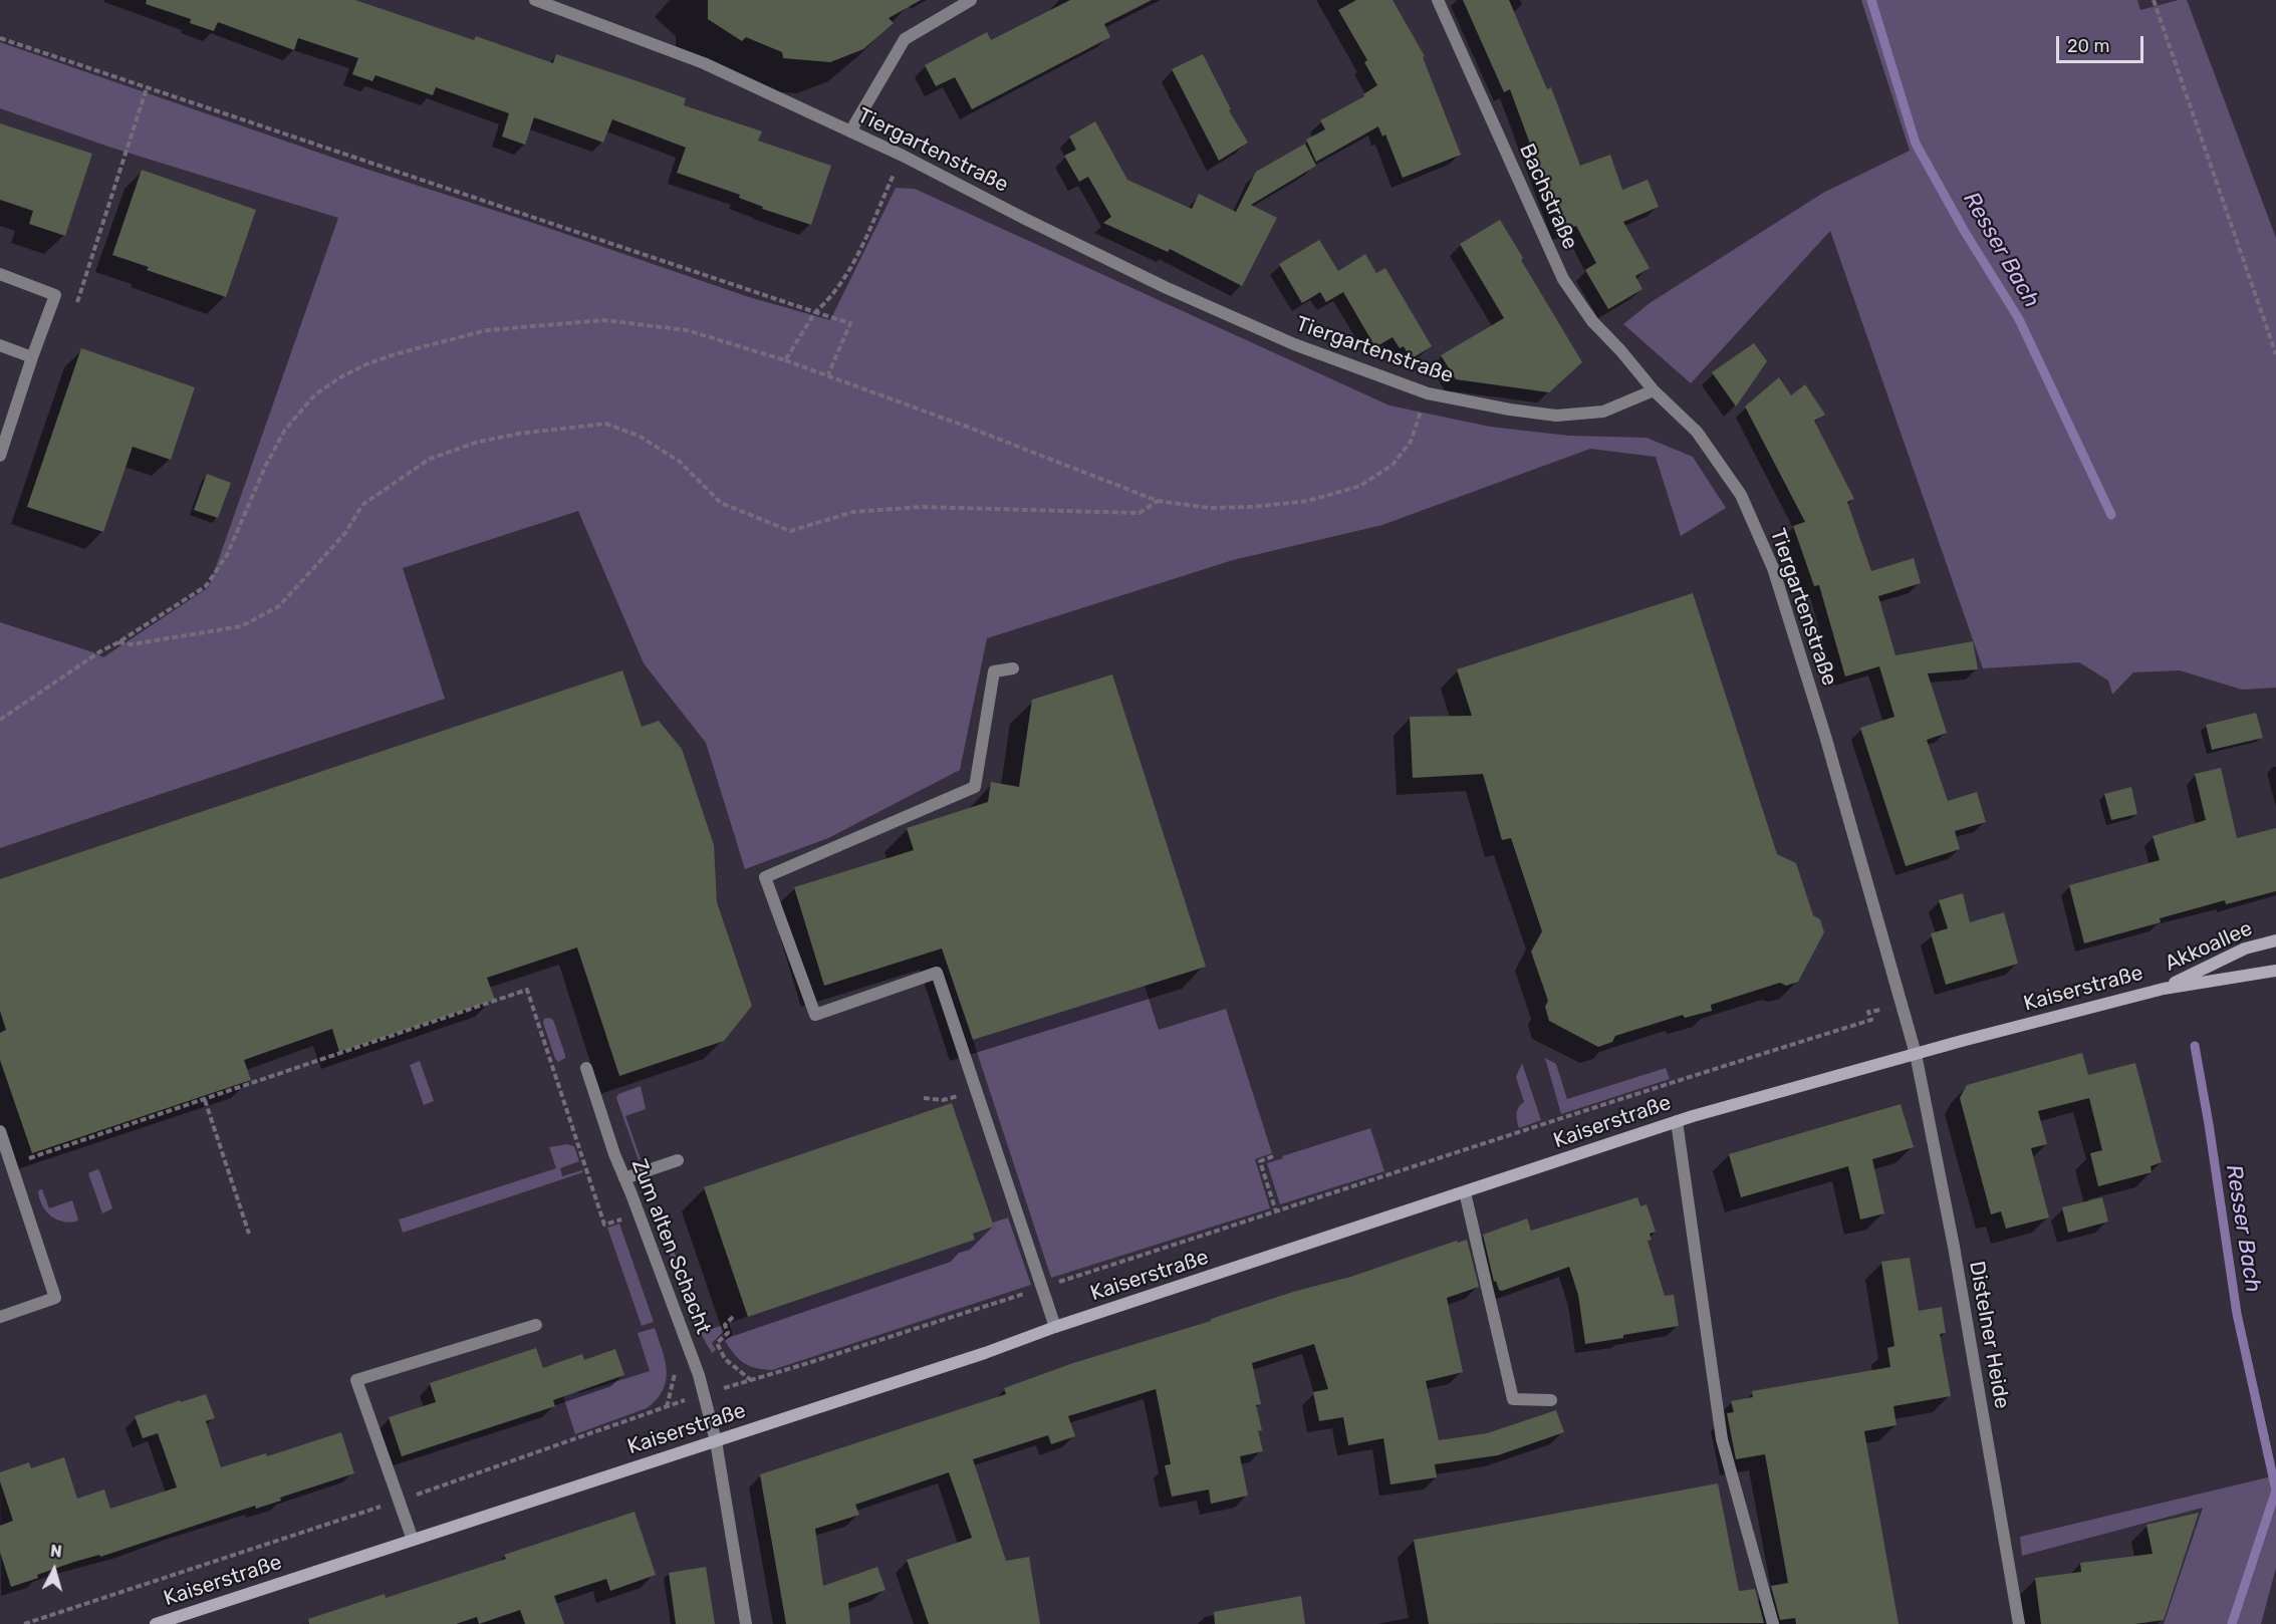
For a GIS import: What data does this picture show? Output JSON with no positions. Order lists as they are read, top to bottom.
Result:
{
  "streets": {
    "main road": ["Akkoallee", "Kaiserstraße"],
    "street": [
      "Tiergartenstraße",
      "Bachstraße",
      "Zum alten Schacht",
      "Distelner Heide"
    ]
  },
  "crossings": [
    ["Tiergartenstraße", "Bachstraße"],
    ["Tiergartenstraße", "Kaiserstraße"],
    ["Tiergartenstraße", "Distelner Heide"],
    ["Akkoallee", "Kaiserstraße"],
    ["Kaiserstraße", "Zum alten Schacht"],
    ["Kaiserstraße", "Distelner Heide"]
  ],
  "water": ["Resser Bach"],
  "scale_bar": "20 m",
  "north": "top"
}
